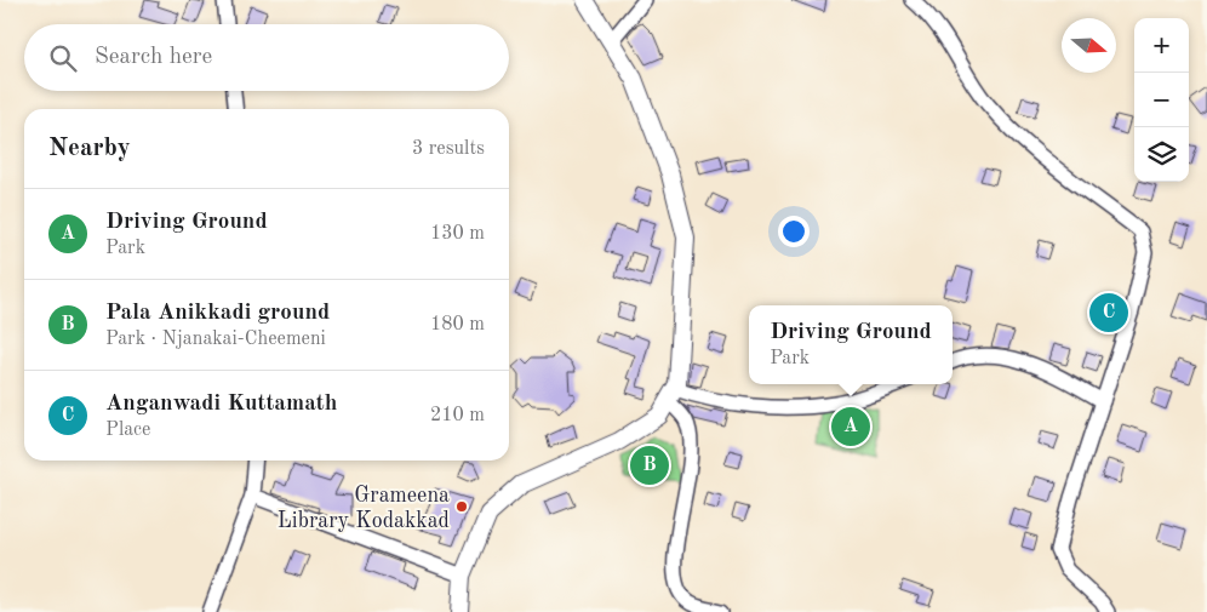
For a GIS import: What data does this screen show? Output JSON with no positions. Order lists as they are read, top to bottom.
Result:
{
  "places": ["Grameena Library Kodakkad"],
  "north": "right",
  "page": {
    "map_buttons": ["+", "−"],
    "search": "Search here",
    "heading": ["Nearby", "3 results"],
    "list": [
      {
        "mark": "A",
        "name": "Driving Ground",
        "note": "Park",
        "value": "130 m"
      },
      {
        "mark": "B",
        "name": "Pala Anikkadi ground",
        "note": "Park · Njanakai-Cheemeni",
        "value": "180 m"
      },
      {
        "mark": "C",
        "name": "Anganwadi Kuttamath",
        "note": "Place",
        "value": "210 m"
      }
    ],
    "pins": ["C", "A", "B"],
    "popup": ["Driving Ground", "Park"]
  }
}
